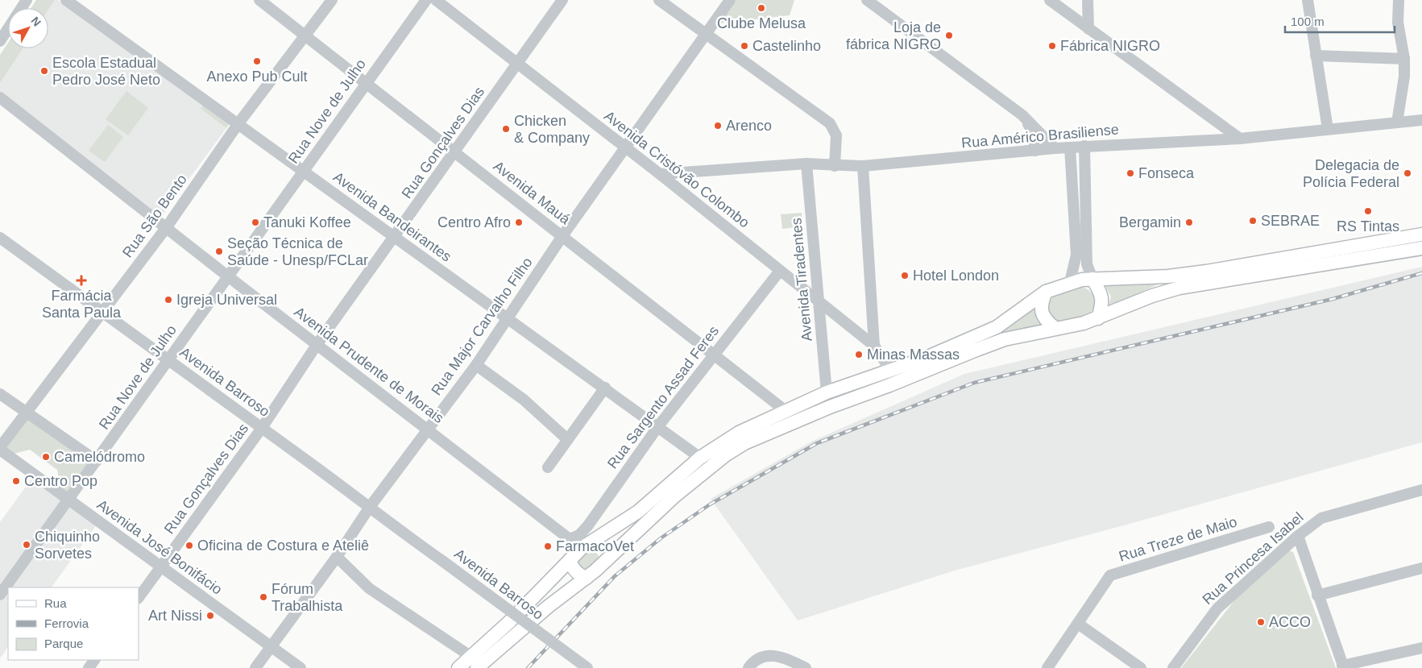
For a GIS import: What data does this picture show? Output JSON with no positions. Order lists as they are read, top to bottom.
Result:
{
  "streets": {
    "street": [
      "Rua Nove de Julho",
      "Rua Américo Brasiliense",
      "Rua Gonçalves Dias",
      "Avenida Cristóvão Colombo",
      "Avenida Mauá",
      "Rua São Bento",
      "Avenida Bandeirantes",
      "Avenida Tiradentes",
      "Rua Major Carvalho Filho",
      "Avenida Prudente de Morais",
      "Avenida Barroso",
      "Rua Sargento Assad Feres",
      "Rua Treze de Maio",
      "Avenida José Bonifácio",
      "Rua Princesa Isabel"
    ]
  },
  "crossings": [
    ["Rua Nove de Julho", "Avenida Mauá"],
    ["Rua Nove de Julho", "Avenida Bandeirantes"],
    ["Rua Nove de Julho", "Avenida Prudente de Morais"],
    ["Rua Nove de Julho", "Avenida Barroso"],
    ["Rua Nove de Julho", "Avenida José Bonifácio"],
    ["Rua Américo Brasiliense", "Avenida Cristóvão Colombo"],
    ["Rua Américo Brasiliense", "Avenida Tiradentes"],
    ["Rua Gonçalves Dias", "Avenida Cristóvão Colombo"],
    ["Rua Gonçalves Dias", "Avenida Mauá"],
    ["Rua Gonçalves Dias", "Avenida Bandeirantes"],
    ["Rua Gonçalves Dias", "Avenida Prudente de Morais"],
    ["Rua Gonçalves Dias", "Avenida Barroso"],
    ["Rua Gonçalves Dias", "Avenida José Bonifácio"],
    ["Avenida Cristóvão Colombo", "Avenida Tiradentes"],
    ["Avenida Cristóvão Colombo", "Rua Major Carvalho Filho"],
    ["Avenida Cristóvão Colombo", "Rua Sargento Assad Feres"],
    ["Avenida Mauá", "Rua São Bento"],
    ["Avenida Mauá", "Rua Major Carvalho Filho"],
    ["Avenida Mauá", "Rua Sargento Assad Feres"],
    ["Rua São Bento", "Avenida Bandeirantes"],
    ["Rua São Bento", "Avenida Prudente de Morais"],
    ["Rua São Bento", "Avenida Barroso"],
    ["Rua São Bento", "Avenida José Bonifácio"],
    ["Avenida Bandeirantes", "Rua Major Carvalho Filho"],
    ["Avenida Bandeirantes", "Rua Sargento Assad Feres"],
    ["Rua Major Carvalho Filho", "Avenida Prudente de Morais"],
    ["Rua Major Carvalho Filho", "Avenida Barroso"],
    ["Rua Major Carvalho Filho", "Avenida José Bonifácio"],
    ["Avenida Prudente de Morais", "Rua Sargento Assad Feres"]
  ],
  "places": {
    "other": [
      "Clube Melusa",
      "Loja de fábrica NIGRO",
      "Castelinho",
      "Fábrica NIGRO",
      "Anexo Pub Cult",
      "Escola Estadual Pedro José Neto",
      "Arenco",
      "Chicken & Company",
      "Fonseca",
      "Delegacia de Polícia Federal",
      "RS Tintas",
      "SEBRAE",
      "Tanuki Koffee",
      "Centro Afro",
      "Bergamin",
      "Seção Técnica de Saúde - Unesp/FCLar",
      "Hotel London",
      "Igreja Universal",
      "Minas Massas",
      "Camelódromo",
      "Centro Pop",
      "Chiquinho Sorvetes",
      "Oficina de Costura e Ateliê",
      "FarmacoVet",
      "Fórum Trabalhista",
      "Art Nissi",
      "ACCO"
    ],
    "health": ["Farmácia Santa Paula"]
  },
  "legend": ["Rua", "Ferrovia", "Parque"],
  "scale_bar": "100 m",
  "north": "top right"
}
